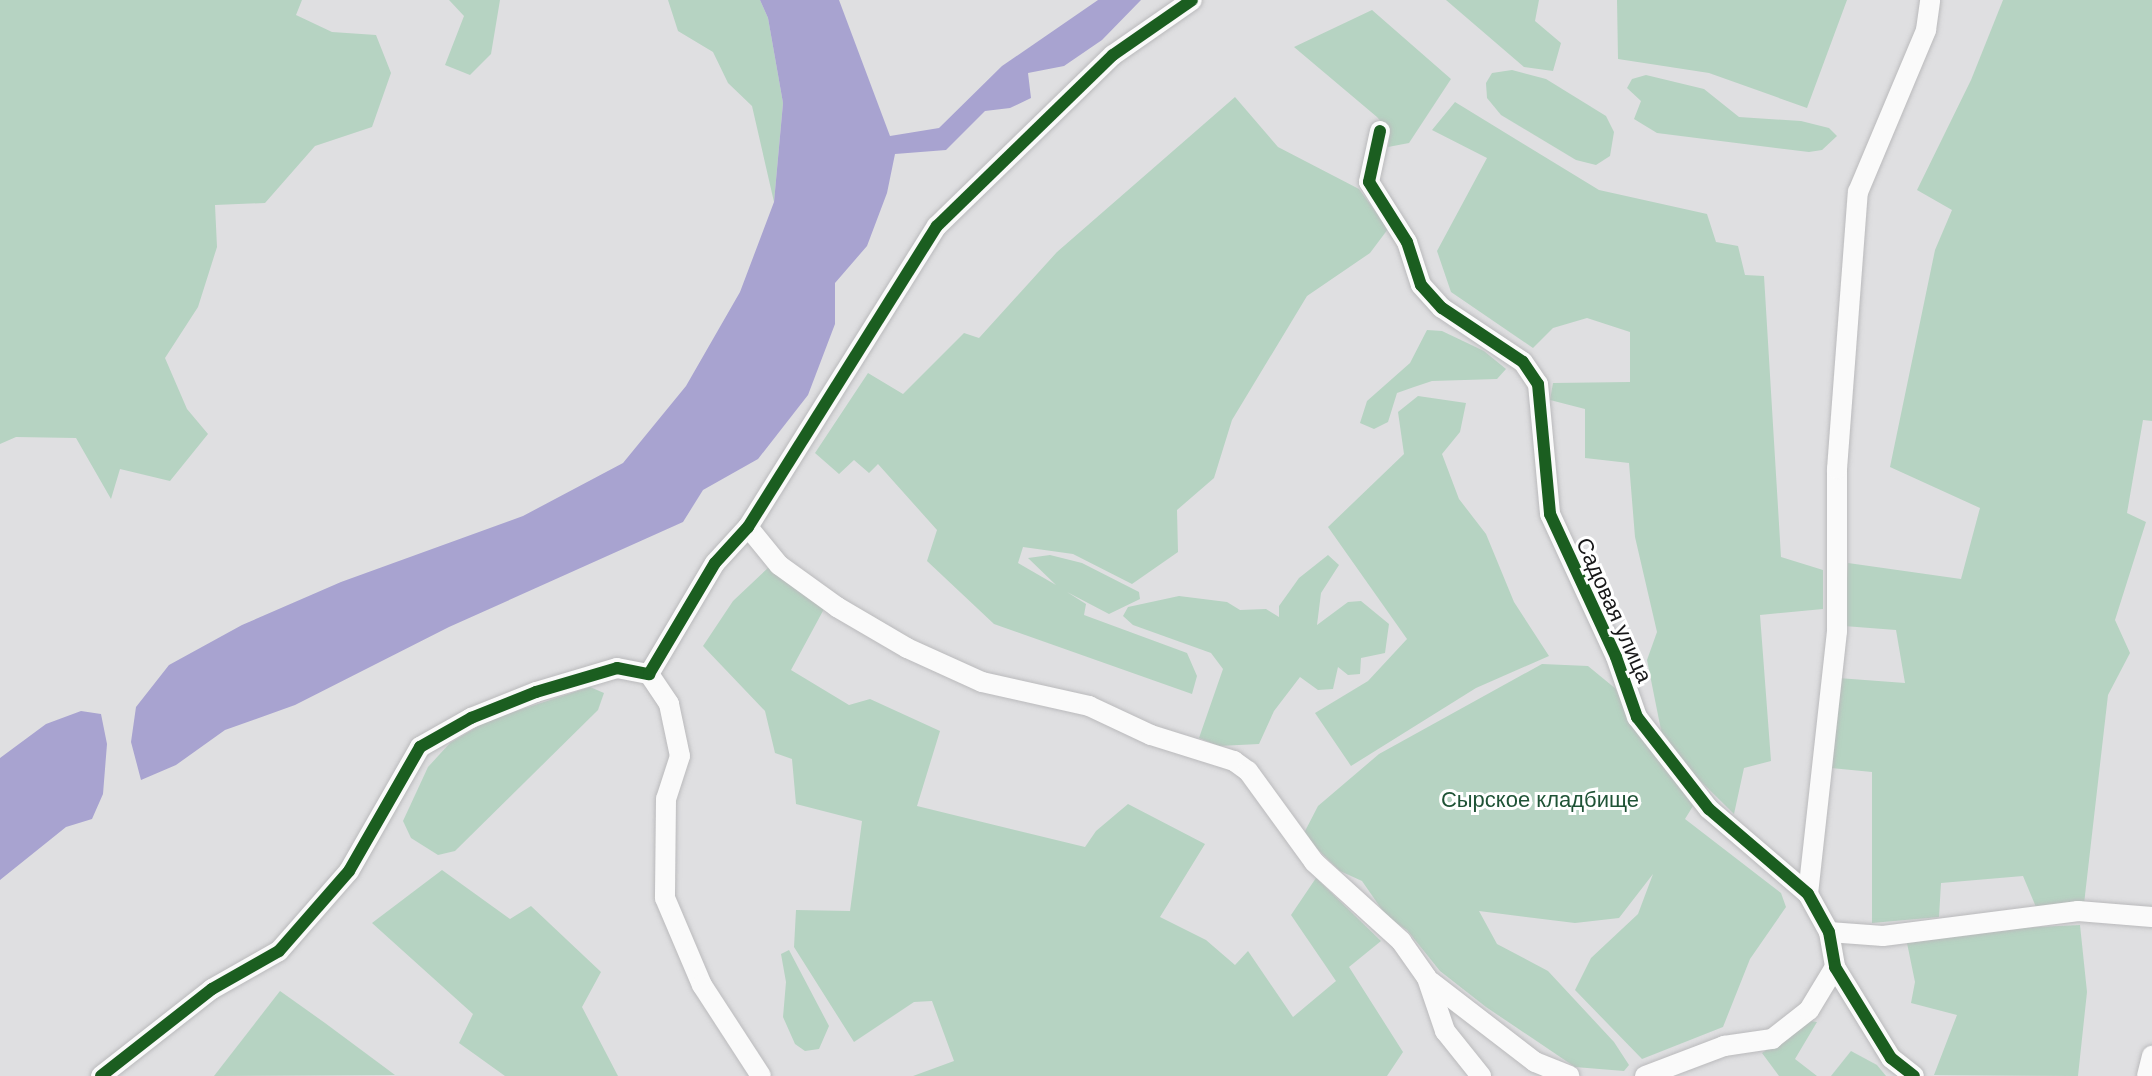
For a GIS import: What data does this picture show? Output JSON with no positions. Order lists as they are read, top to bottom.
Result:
{
  "streets": {
    "street": ["Садовая улица"]
  },
  "parks": ["Сырское кладбище"]
}
